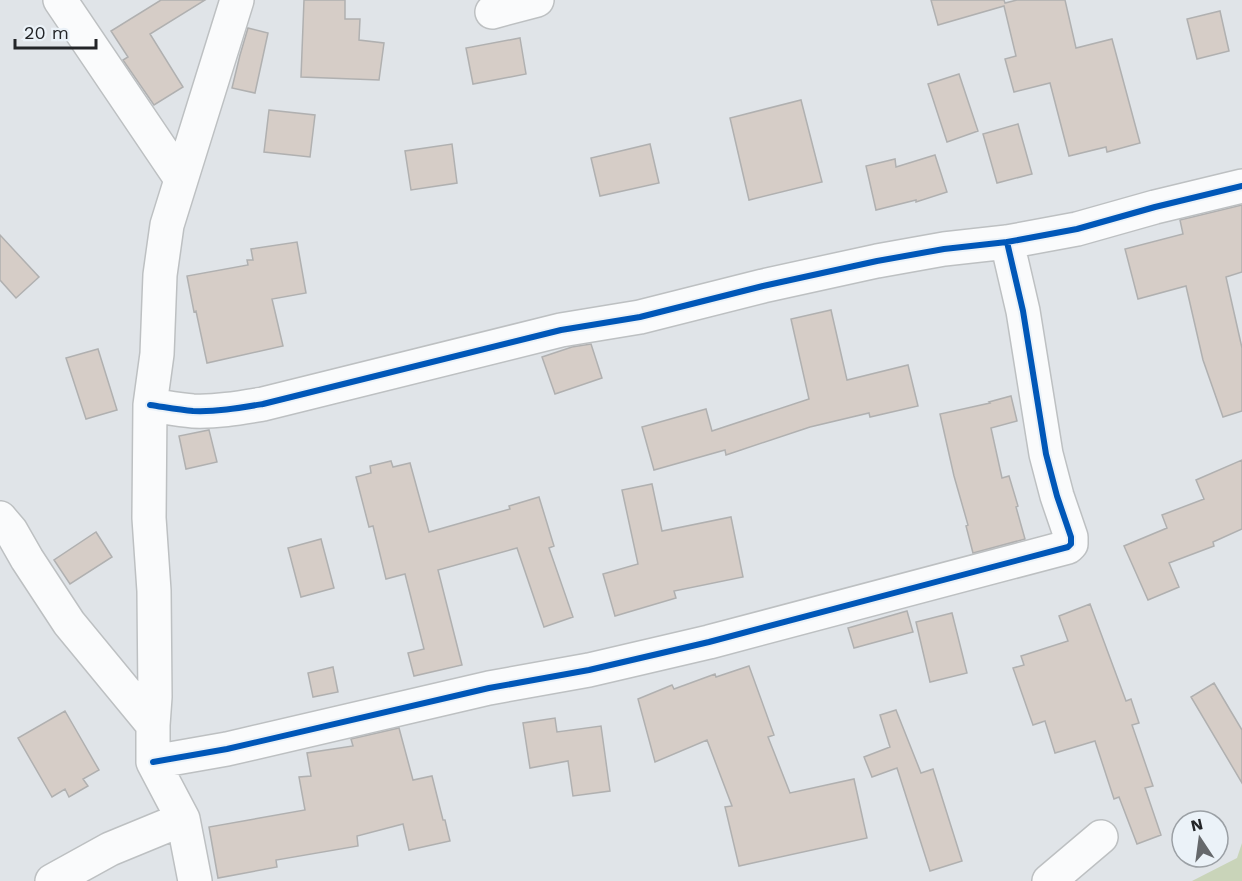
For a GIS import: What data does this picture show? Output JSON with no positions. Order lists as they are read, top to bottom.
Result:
{
  "scale_bar": "20 m",
  "north": "top"
}
